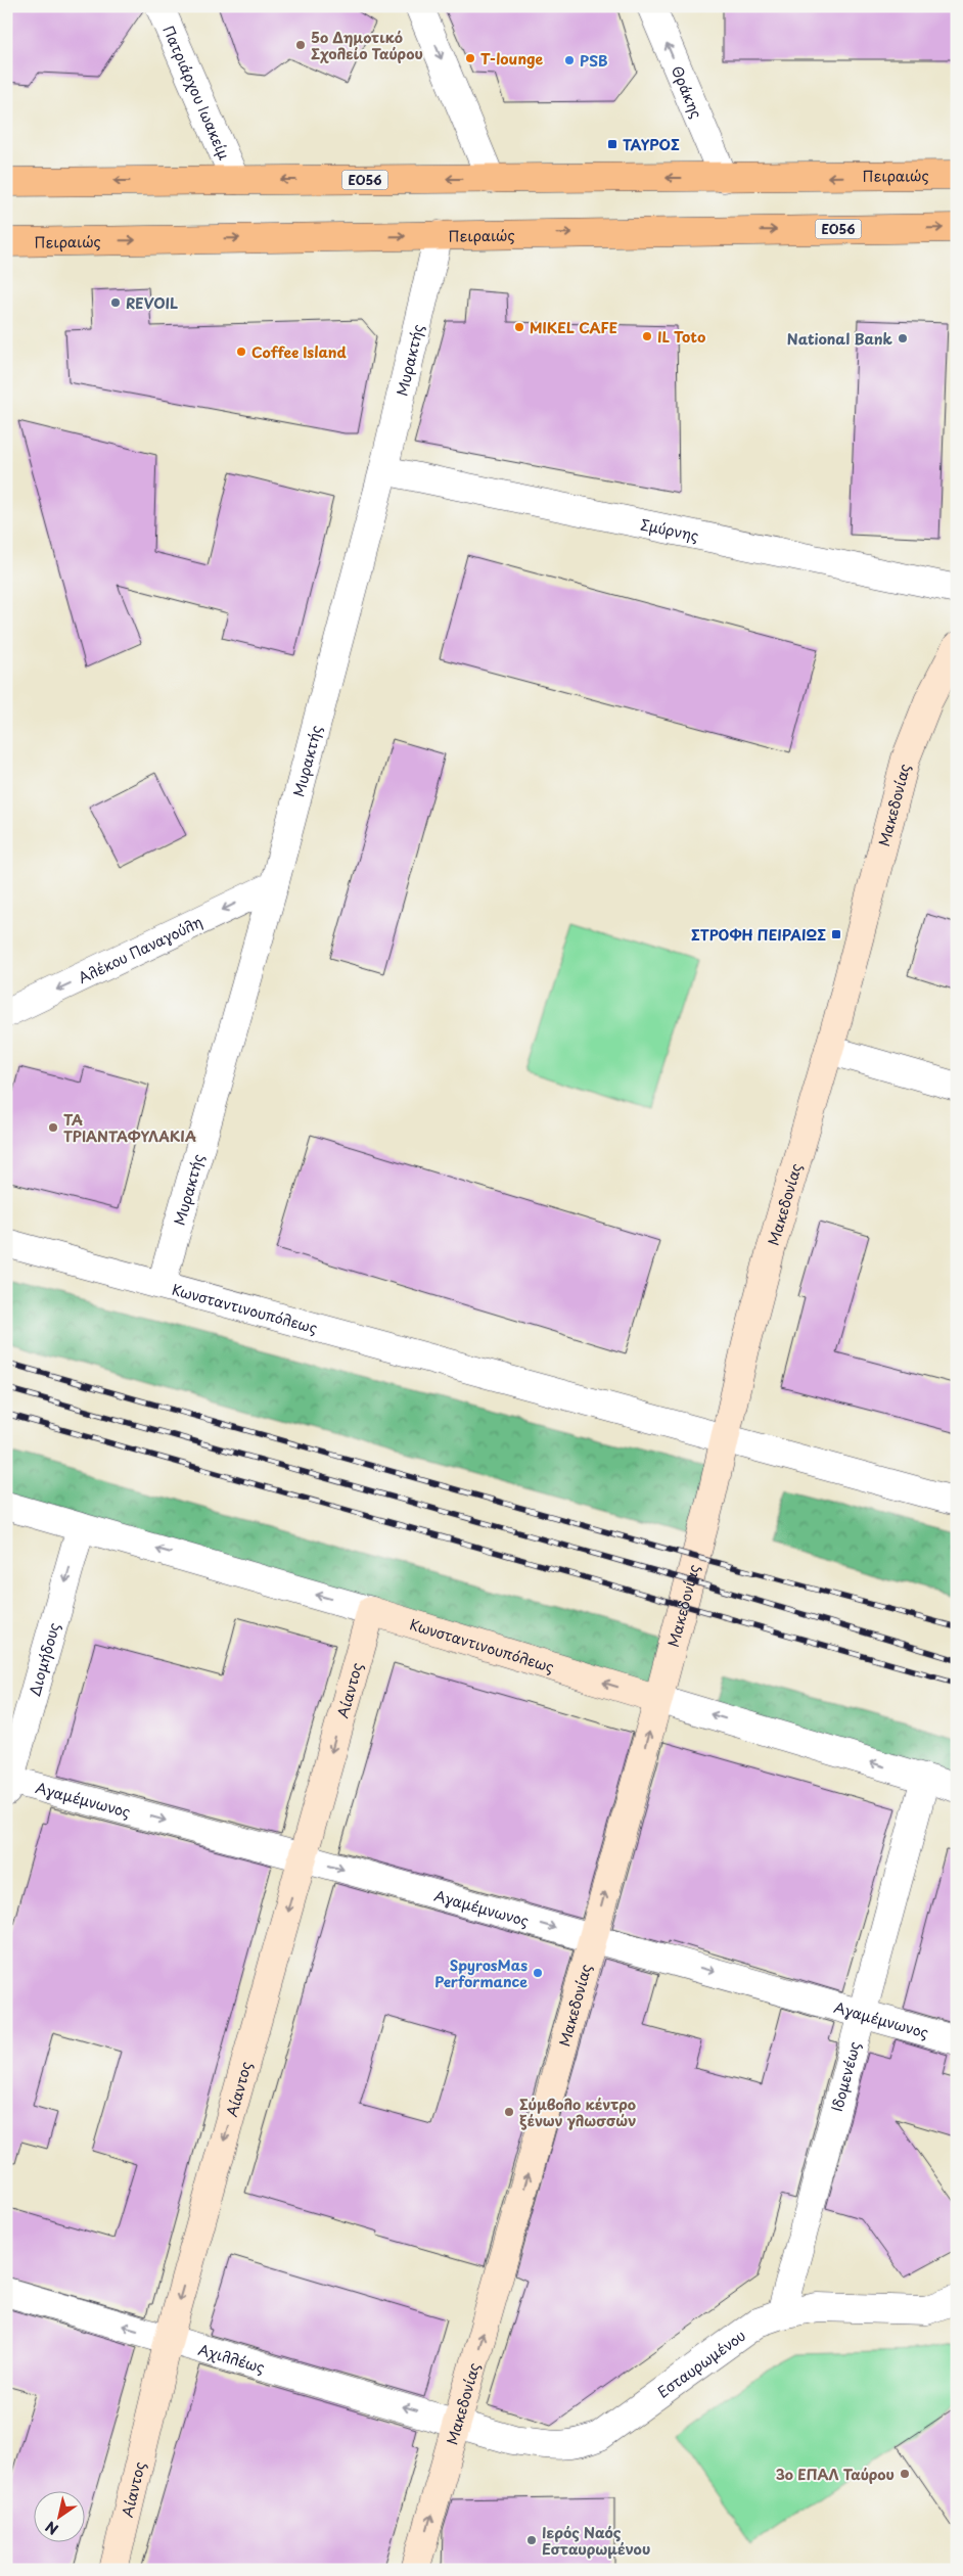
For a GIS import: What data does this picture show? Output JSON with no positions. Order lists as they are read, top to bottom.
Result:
{
  "streets": {
    "main road": ["Πειραιώς", "ΕΟ56"],
    "street": [
      "Θράκης",
      "Πατριάρχου Ιωακείμ",
      "Μυρακτής",
      "Σμύρνης",
      "Μακεδονίας",
      "Αλέκου Παναγούλη",
      "Κωνσταντινουπόλεως",
      "Διομήδους",
      "Αίαντος",
      "Αγαμέμνωνος",
      "Ιδομενέως",
      "Αχιλλέως",
      "Εσταυρωμένου"
    ]
  },
  "crossings": [
    ["Θράκης", "Πειραιώς"],
    ["Πατριάρχου Ιωακείμ", "Πειραιώς"],
    ["Πειραιώς", "Μυρακτής"],
    ["Μυρακτής", "Σμύρνης"],
    ["Μυρακτής", "Αλέκου Παναγούλη"],
    ["Μυρακτής", "Κωνσταντινουπόλεως"],
    ["Μακεδονίας", "Κωνσταντινουπόλεως"],
    ["Μακεδονίας", "Αγαμέμνωνος"],
    ["Μακεδονίας", "Αχιλλέως"],
    ["Μακεδονίας", "Εσταυρωμένου"],
    ["Κωνσταντινουπόλεως", "Διομήδους"],
    ["Κωνσταντινουπόλεως", "Αίαντος"],
    ["Κωνσταντινουπόλεως", "Ιδομενέως"],
    ["Διομήδους", "Αγαμέμνωνος"],
    ["Αίαντος", "Αγαμέμνωνος"],
    ["Αίαντος", "Αχιλλέως"],
    ["Αγαμέμνωνος", "Ιδομενέως"],
    ["Ιδομενέως", "Εσταυρωμένου"],
    ["Αχιλλέως", "Εσταυρωμένου"]
  ],
  "one_way": [
    "Μακεδονίας",
    "Αλέκου Παναγούλη",
    "Κωνσταντινουπόλεως",
    "Διομήδους",
    "Αίαντος",
    "Αγαμέμνωνος",
    "Αχιλλέως"
  ],
  "places": {
    "other": [
      "5ο Δημοτικό Σχολείο Ταύρου",
      "T-lounge",
      "PSB",
      "REVOIL",
      "MIKEL CAFE",
      "IL Toto",
      "National Bank",
      "Coffee Island",
      "ΤΑ ΤΡΙΑΝΤΑΦΥΛΑΚΙΑ",
      "SpyrosMas Performance",
      "Σύμβολο κέντρο ξένων γλωσσών",
      "3ο ΕΠΑΛ Ταύρου",
      "Ιερός Ναός Εσταυρωμένου"
    ],
    "transit": ["ΤΑΥΡΟΣ", "ΣΤΡΟΦΗ ΠΕΙΡΑΙΩΣ"]
  },
  "north": "bottom left"
}
